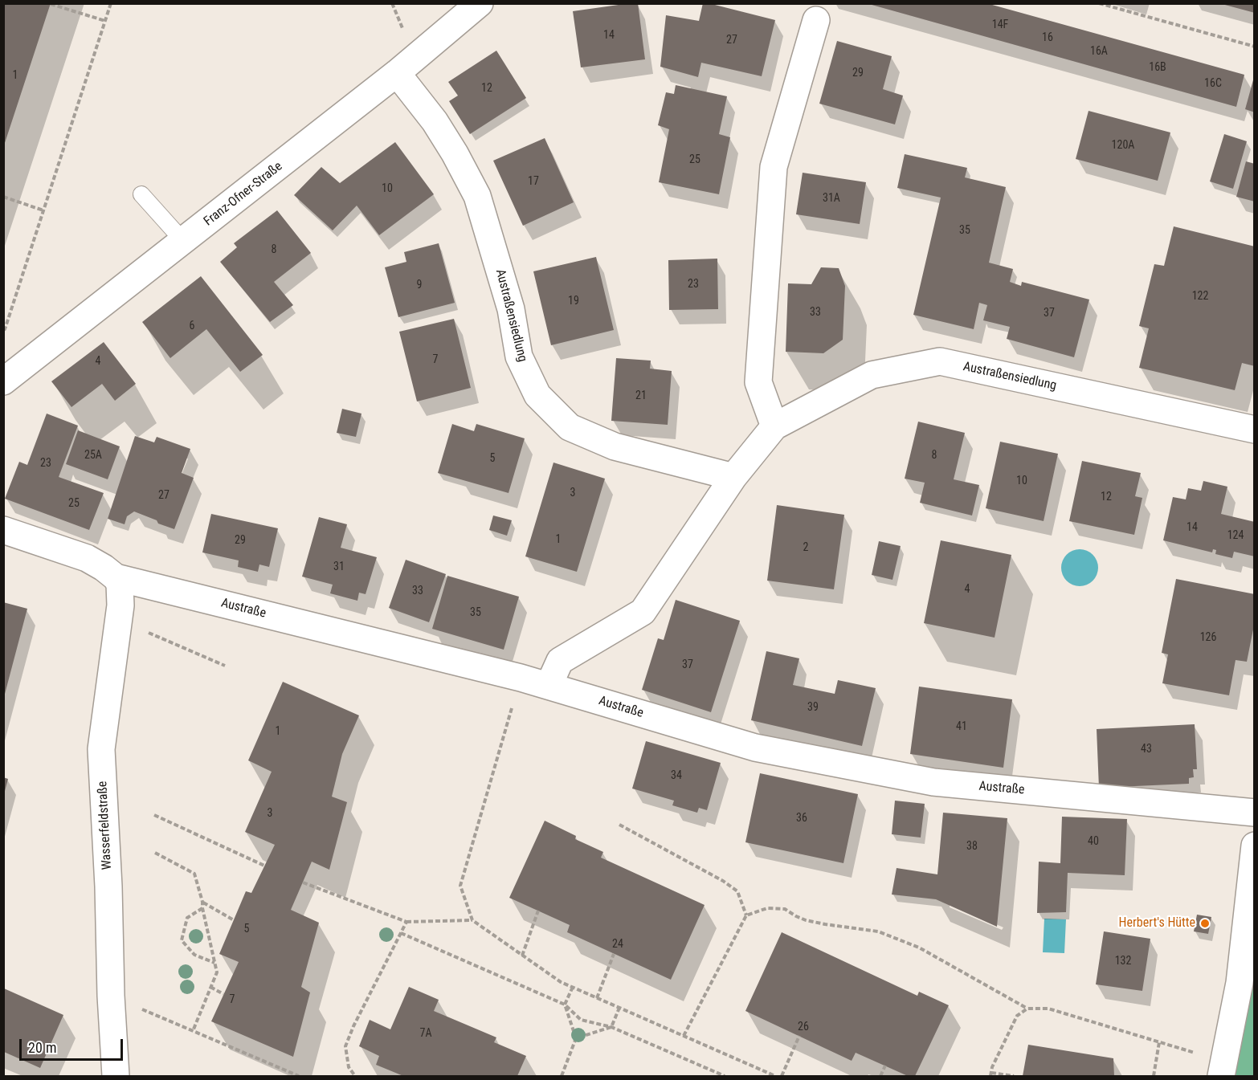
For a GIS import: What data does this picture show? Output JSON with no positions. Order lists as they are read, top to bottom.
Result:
{
  "streets": {
    "street": [
      "Franz-Ofner-Straße",
      "Austraßensiedlung",
      "Austraße",
      "Wasserfeldstraße"
    ]
  },
  "crossings": [
    ["Franz-Ofner-Straße", "Austraßensiedlung"],
    ["Austraßensiedlung", "Austraße"],
    ["Austraße", "Wasserfeldstraße"]
  ],
  "places": ["Herbert's Hütte"],
  "house_numbers": [
    "14F",
    "14",
    "16",
    "27",
    "16A",
    "16B",
    "29",
    "1",
    "16C",
    "12",
    "120A",
    "25",
    "17",
    "10",
    "31A",
    "35",
    "8",
    "23",
    "9",
    "122",
    "19",
    "33",
    "37",
    "6",
    "7",
    "4",
    "21",
    "25A",
    "8",
    "5",
    "23",
    "10",
    "3",
    "27",
    "12",
    "25",
    "14",
    "124",
    "1",
    "29",
    "2",
    "31",
    "4",
    "33",
    "35",
    "126",
    "37",
    "39",
    "41",
    "1",
    "43",
    "34",
    "3",
    "36",
    "40",
    "38",
    "5",
    "24",
    "132",
    "7",
    "26",
    "7A"
  ],
  "scale_bar": "20 m"
}
